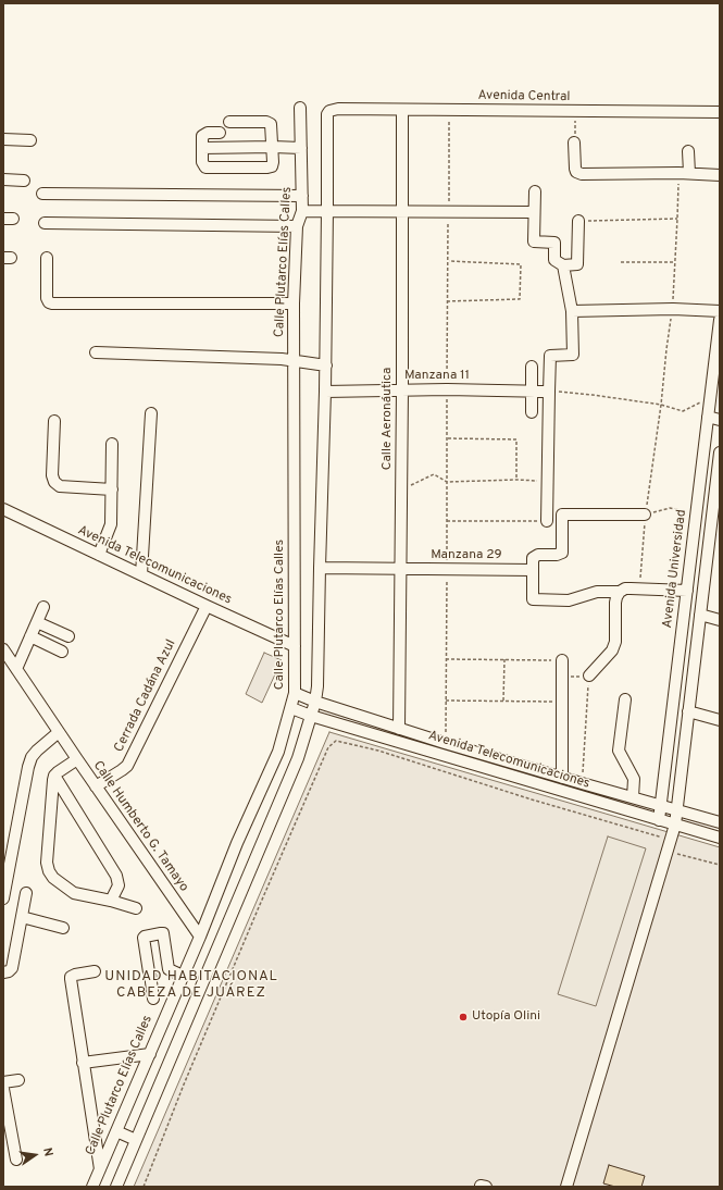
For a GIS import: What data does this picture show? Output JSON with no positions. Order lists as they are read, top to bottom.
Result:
{
  "streets": {
    "street": [
      "Avenida Central",
      "Calle Plutarco Elías Calles",
      "Manzana 11",
      "Calle Aeronáutica",
      "Manzana 29",
      "Avenida Telecomunicaciones",
      "Avenida Universidad",
      "Cerrada Cadána Azul",
      "Calle Humberto G. Tamayo"
    ]
  },
  "crossings": [
    ["Avenida Central", "Calle Aeronáutica"],
    ["Calle Plutarco Elías Calles", "Avenida Telecomunicaciones"],
    ["Calle Plutarco Elías Calles", "Calle Humberto G. Tamayo"],
    ["Manzana 11", "Calle Aeronáutica"],
    ["Calle Aeronáutica", "Manzana 29"],
    ["Calle Aeronáutica", "Avenida Telecomunicaciones"],
    ["Avenida Telecomunicaciones", "Avenida Universidad"],
    ["Avenida Telecomunicaciones", "Cerrada Cadána Azul"],
    ["Cerrada Cadána Azul", "Calle Humberto G. Tamayo"]
  ],
  "districts": ["UNIDAD HABITACIONAL CABEZA DE JUÁREZ"],
  "places": ["Utopía Olini"],
  "north": "right"
}
